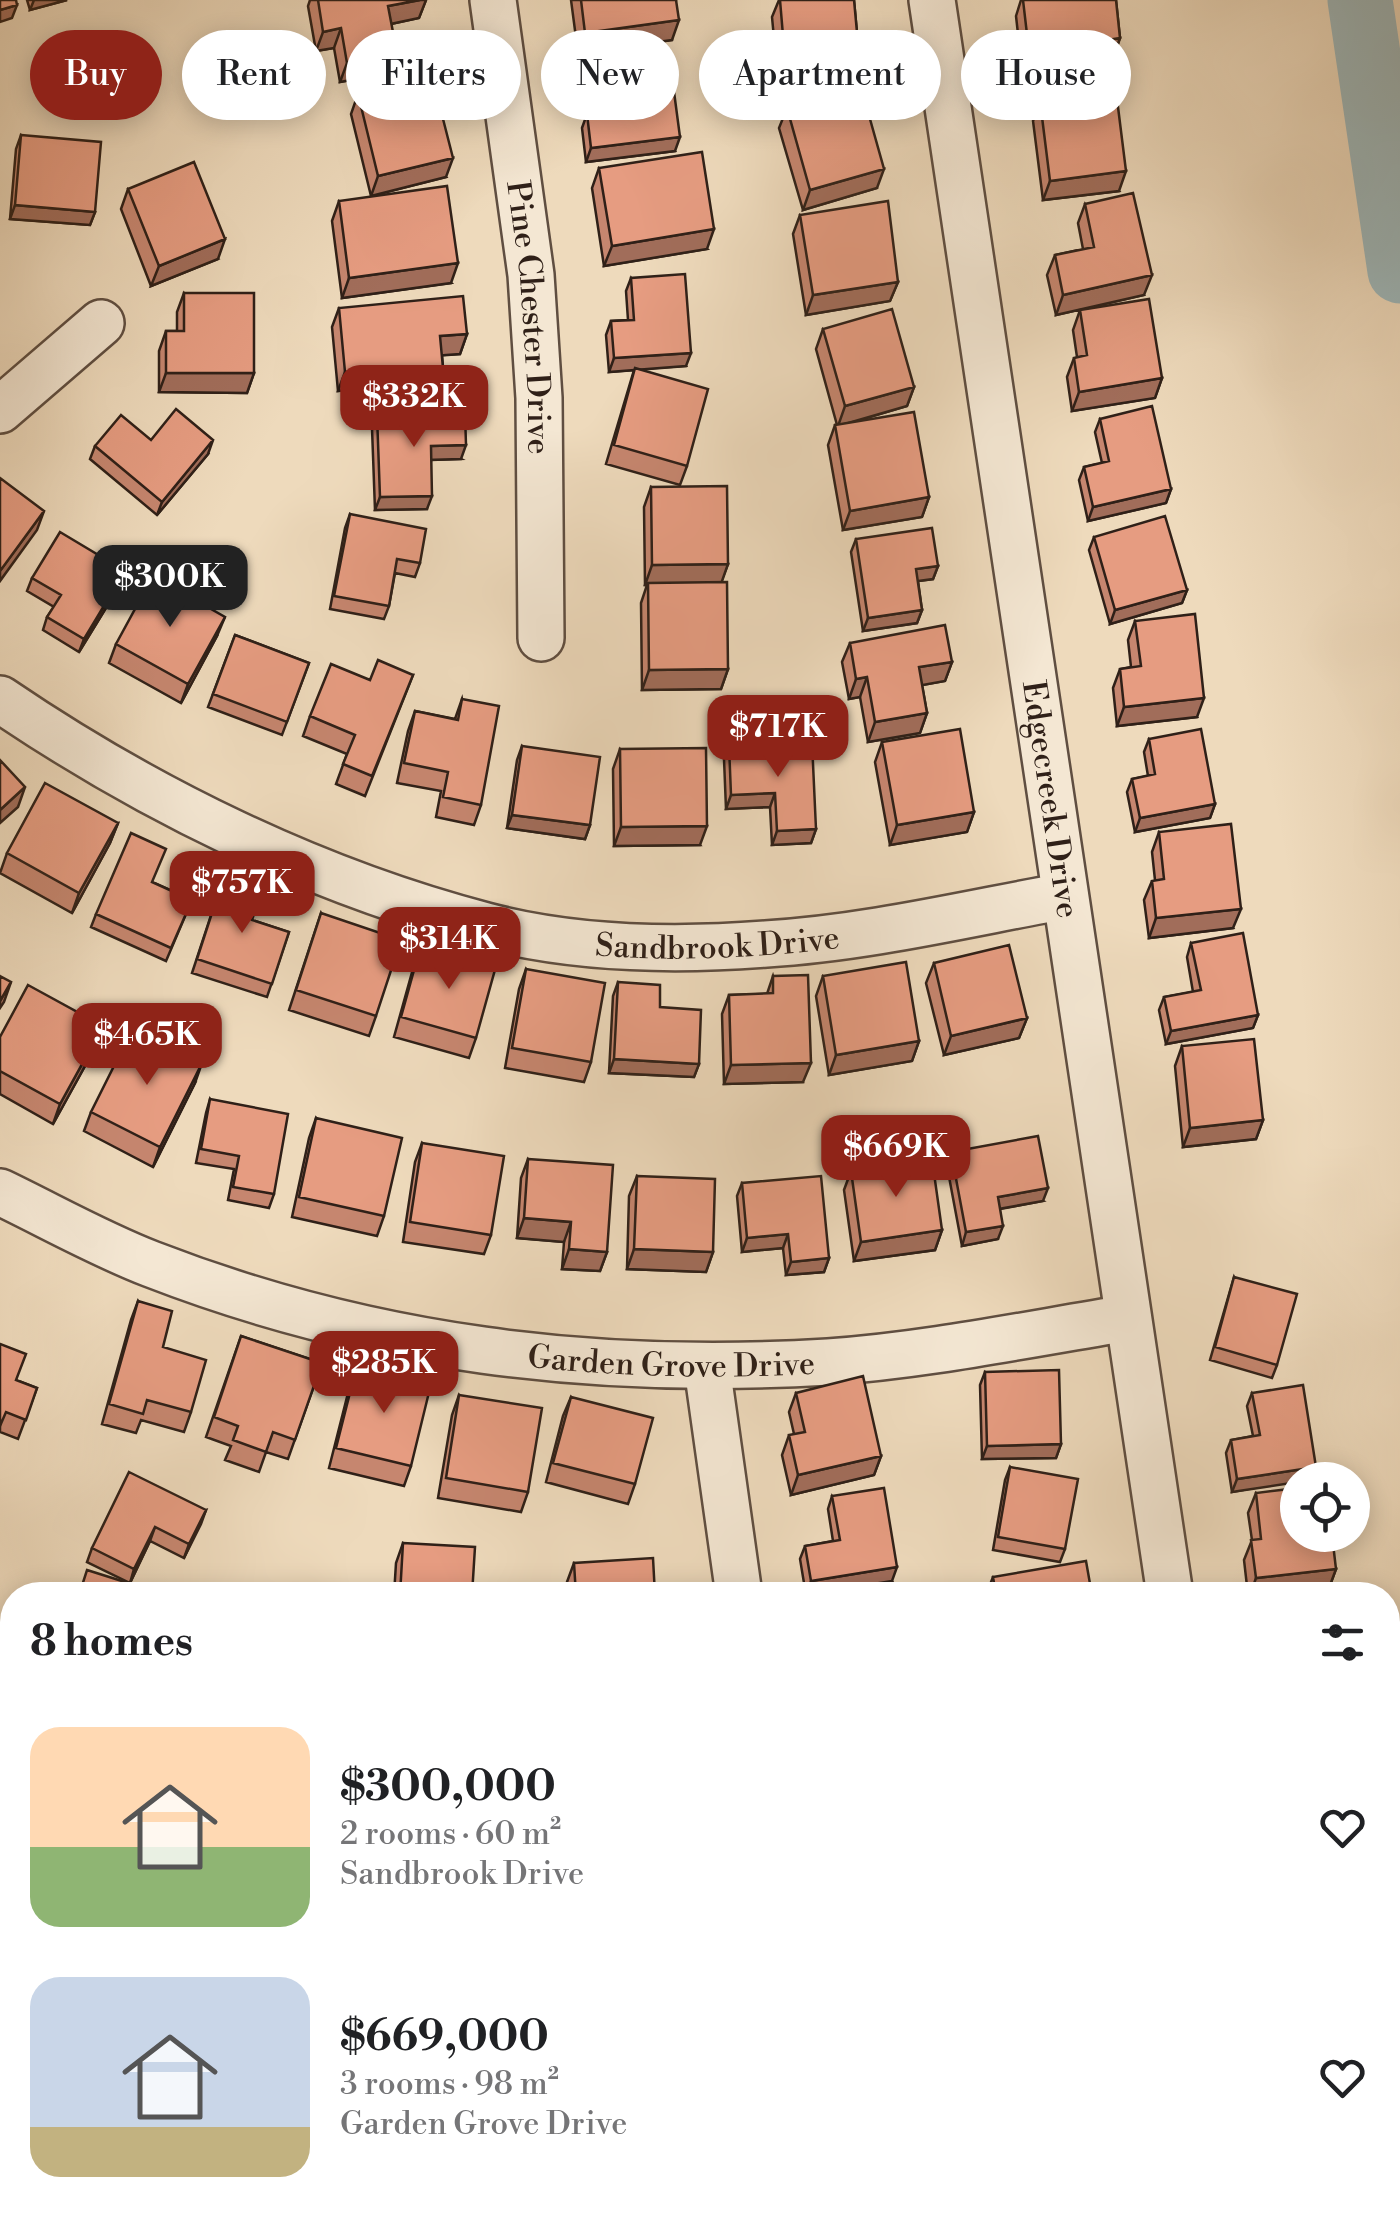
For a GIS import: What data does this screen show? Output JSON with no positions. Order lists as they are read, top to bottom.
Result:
{
  "streets": {
    "street": [
      "Pine Chester Drive",
      "Edgecreek Drive",
      "Sandbrook Drive",
      "Garden Grove Drive"
    ]
  },
  "crossings": [
    ["Edgecreek Drive", "Sandbrook Drive"],
    ["Edgecreek Drive", "Garden Grove Drive"]
  ],
  "page": {
    "chip": [
      "Buy",
      "Rent",
      "Filters",
      "New",
      "Apartment",
      "House"
    ],
    "price": [
      "$332K",
      "$300K",
      "$717K",
      "$757K",
      "$314K",
      "$465K",
      "$669K",
      "$285K"
    ],
    "heading": "8 homes",
    "list": [
      {
        "name": "$300,000",
        "note": "2 rooms · 60 m² · Sandbrook Drive"
      },
      {
        "name": "$669,000",
        "note": "3 rooms · 98 m² · Garden Grove Drive"
      }
    ]
  }
}
